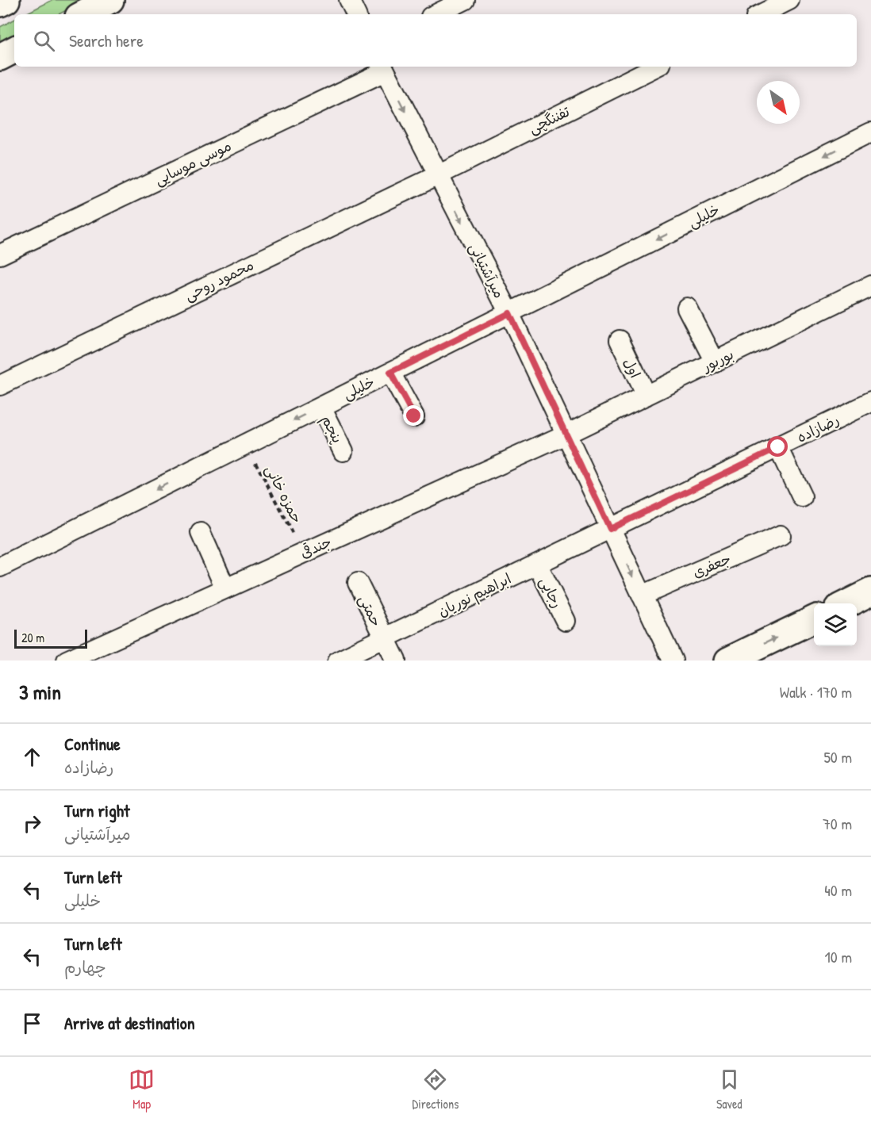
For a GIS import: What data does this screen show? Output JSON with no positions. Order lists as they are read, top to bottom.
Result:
{
  "streets": {
    "street": [
      "تفننگچی",
      "موسی موسایی",
      "خلیلی",
      "میرآشتیانی",
      "محمود روحی",
      "بوربور",
      "اول",
      "رضازاده",
      "پنجم",
      "جندقی",
      "جعفری",
      "رجایی",
      "ابراهیم نوریان",
      "حمتی"
    ],
    "path": ["حمزه خانی"]
  },
  "crossings": [
    ["تفننگچی", "میرآشتیانی"],
    ["تفننگچی", "محمود روحی"],
    ["موسی موسایی", "میرآشتیانی"],
    ["خلیلی", "میرآشتیانی"],
    ["خلیلی", "پنجم"],
    ["خلیلی", "حمزه خانی"],
    ["میرآشتیانی", "محمود روحی"],
    ["میرآشتیانی", "بوربور"],
    ["میرآشتیانی", "رضازاده"],
    ["میرآشتیانی", "جندقی"],
    ["میرآشتیانی", "جعفری"],
    ["میرآشتیانی", "ابراهیم نوریان"],
    ["بوربور", "اول"],
    ["بوربور", "جندقی"],
    ["رضازاده", "ابراهیم نوریان"],
    ["حمزه خانی", "جندقی"],
    ["رجایی", "ابراهیم نوریان"],
    ["ابراهیم نوریان", "حمتی"]
  ],
  "one_way": ["خلیلی", "میرآشتیانی"],
  "scale_bar": "20 m",
  "north": "bottom right",
  "page": {
    "search": "Search here",
    "scale": "20 m",
    "heading": ["3 min", "Walk · 170 m"],
    "list": [
      ["Continue", "رضازاده", "50 m"],
      ["Turn right", "میرآشتیانی", "70 m"],
      ["Turn left", "خلیلی", "40 m"],
      ["Turn left", "چهارم", "10 m"],
      "Arrive at destination"
    ],
    "nav": ["Map", "Directions", "Saved"]
  }
}
